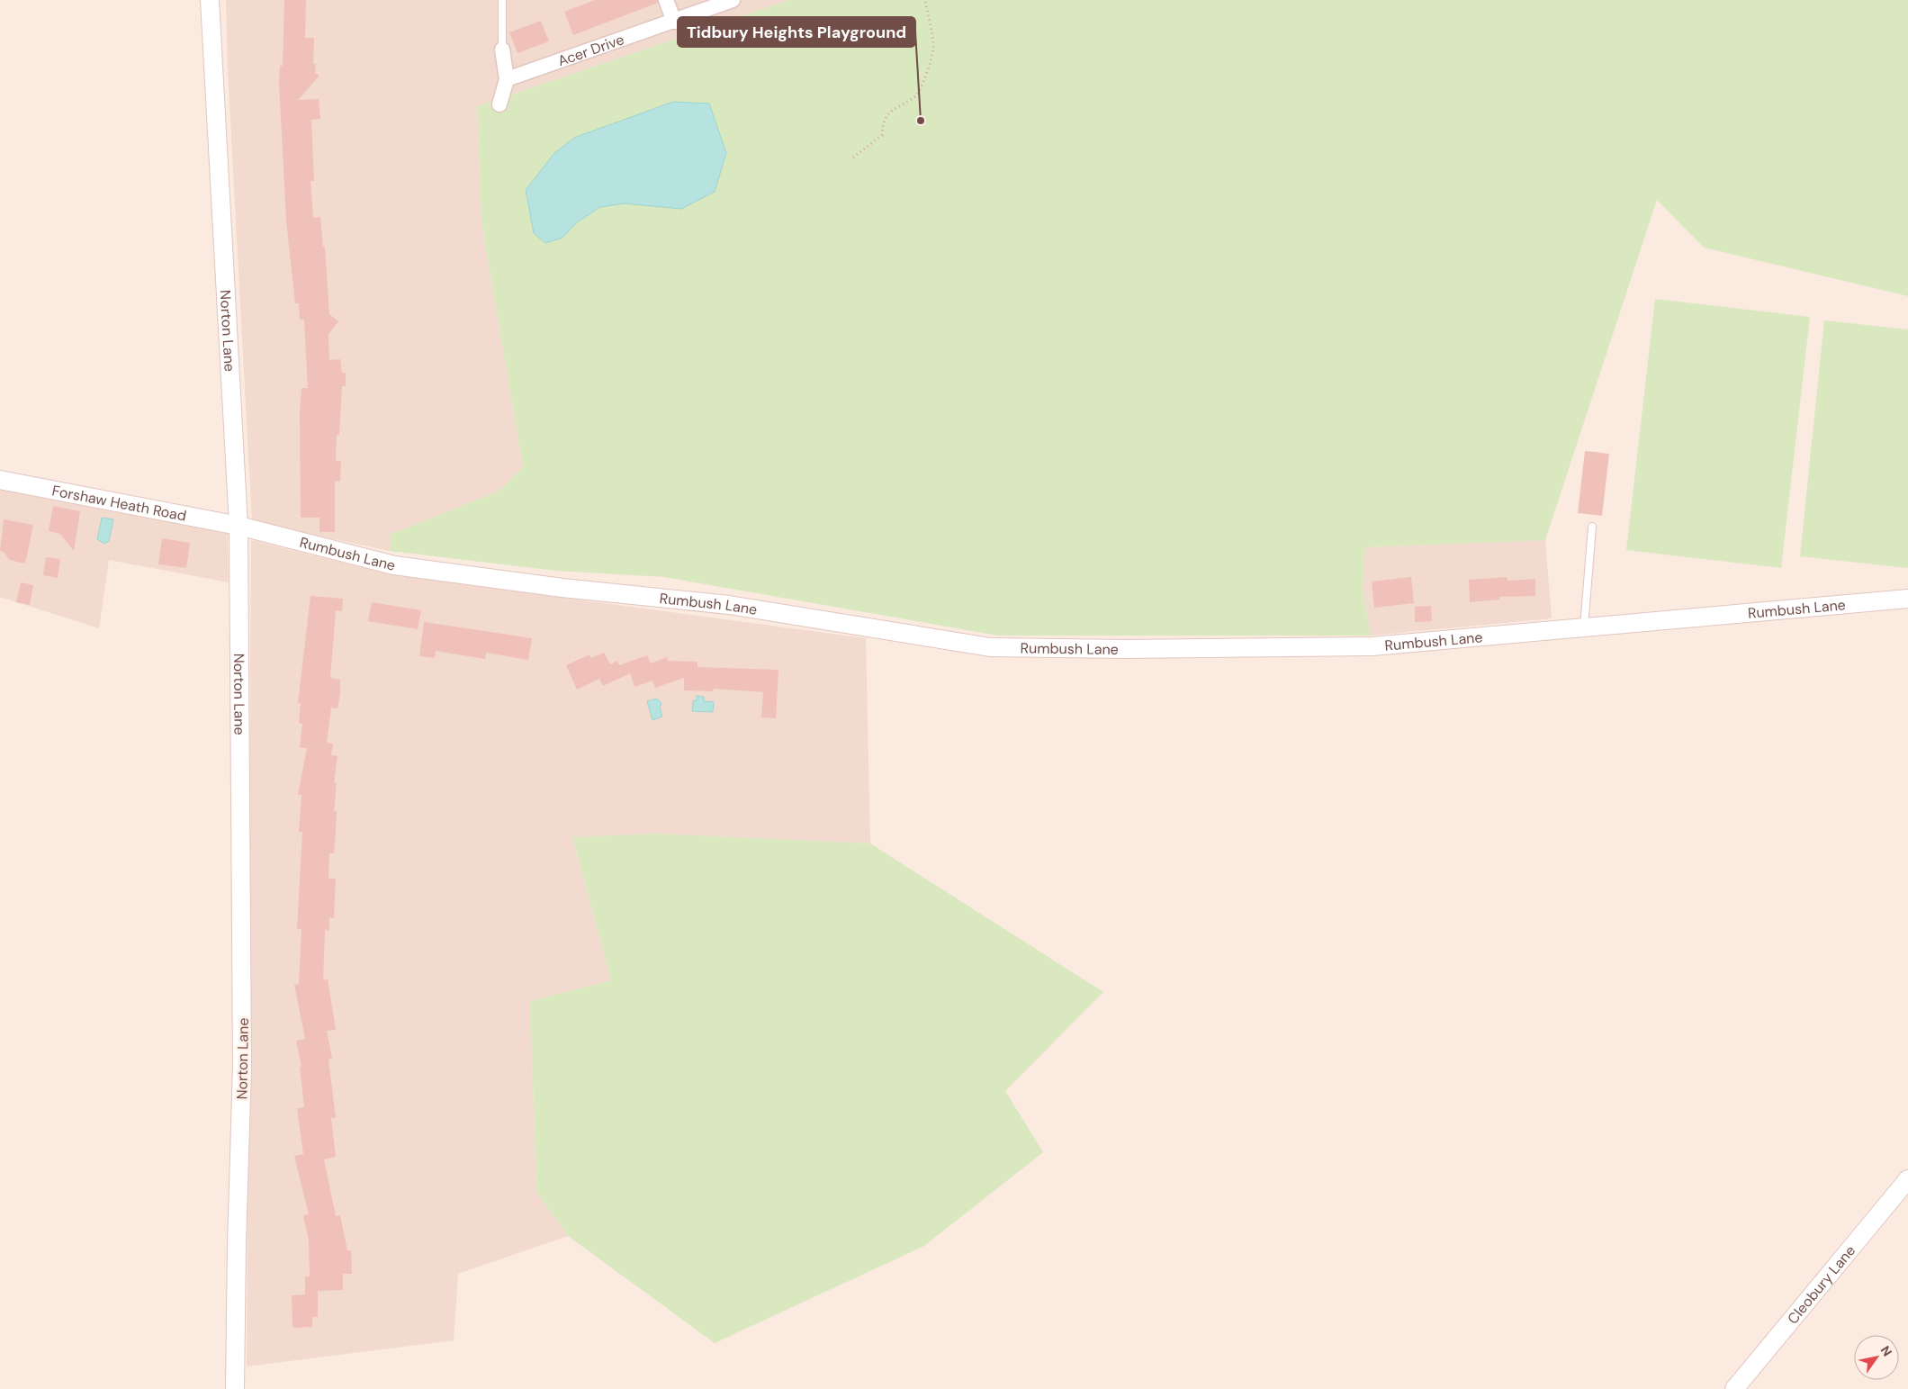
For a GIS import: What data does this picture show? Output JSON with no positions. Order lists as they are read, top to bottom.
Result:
{
  "streets": {
    "street": [
      "Acer Drive",
      "Norton Lane",
      "Forshaw Heath Road",
      "Rumbush Lane",
      "Cleobury Lane"
    ]
  },
  "crossings": [
    ["Norton Lane", "Forshaw Heath Road"],
    ["Norton Lane", "Rumbush Lane"],
    ["Forshaw Heath Road", "Rumbush Lane"]
  ],
  "places": ["Tidbury Heights Playground"],
  "north": "top right"
}
